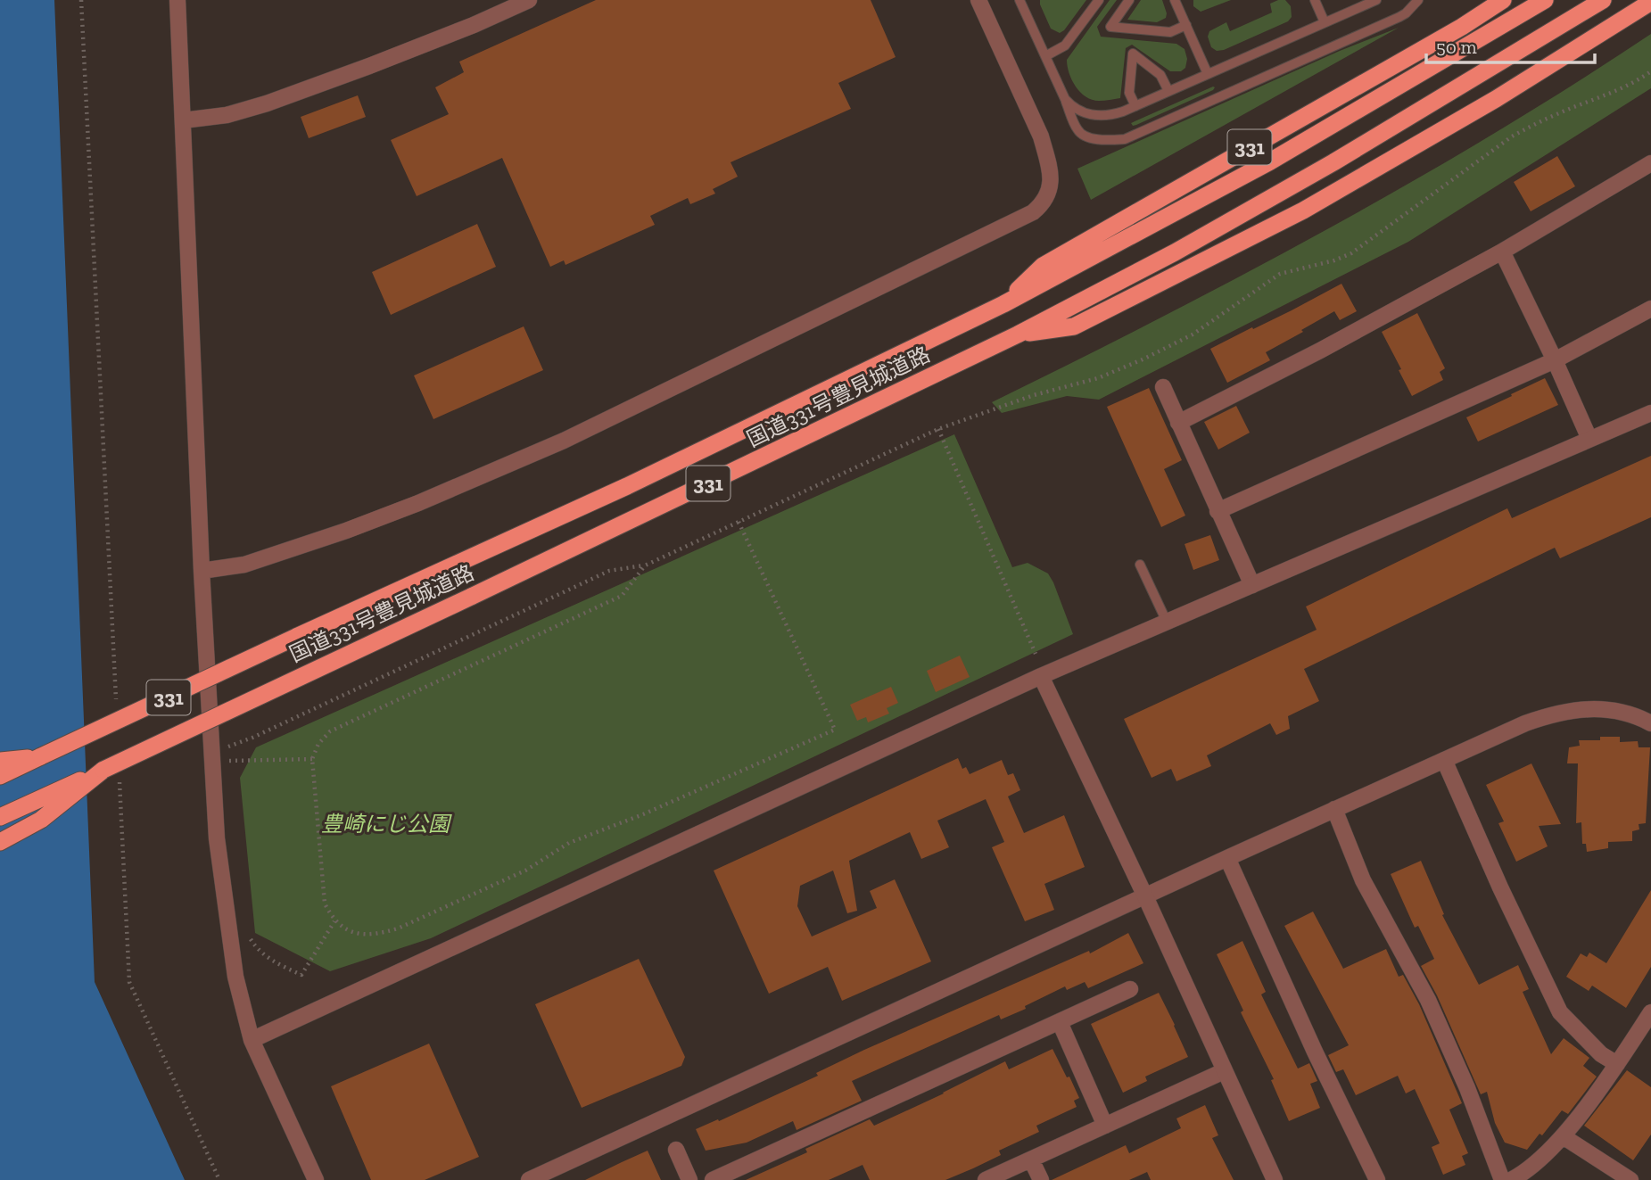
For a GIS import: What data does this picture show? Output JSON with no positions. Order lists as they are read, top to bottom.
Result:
{
  "streets": {
    "highway": ["331", "国道331号豊見城道路"]
  },
  "crossings": [
    ["331", "国道331号豊見城道路"]
  ],
  "parks": ["豊崎にじ公園"],
  "scale_bar": "50 m"
}
